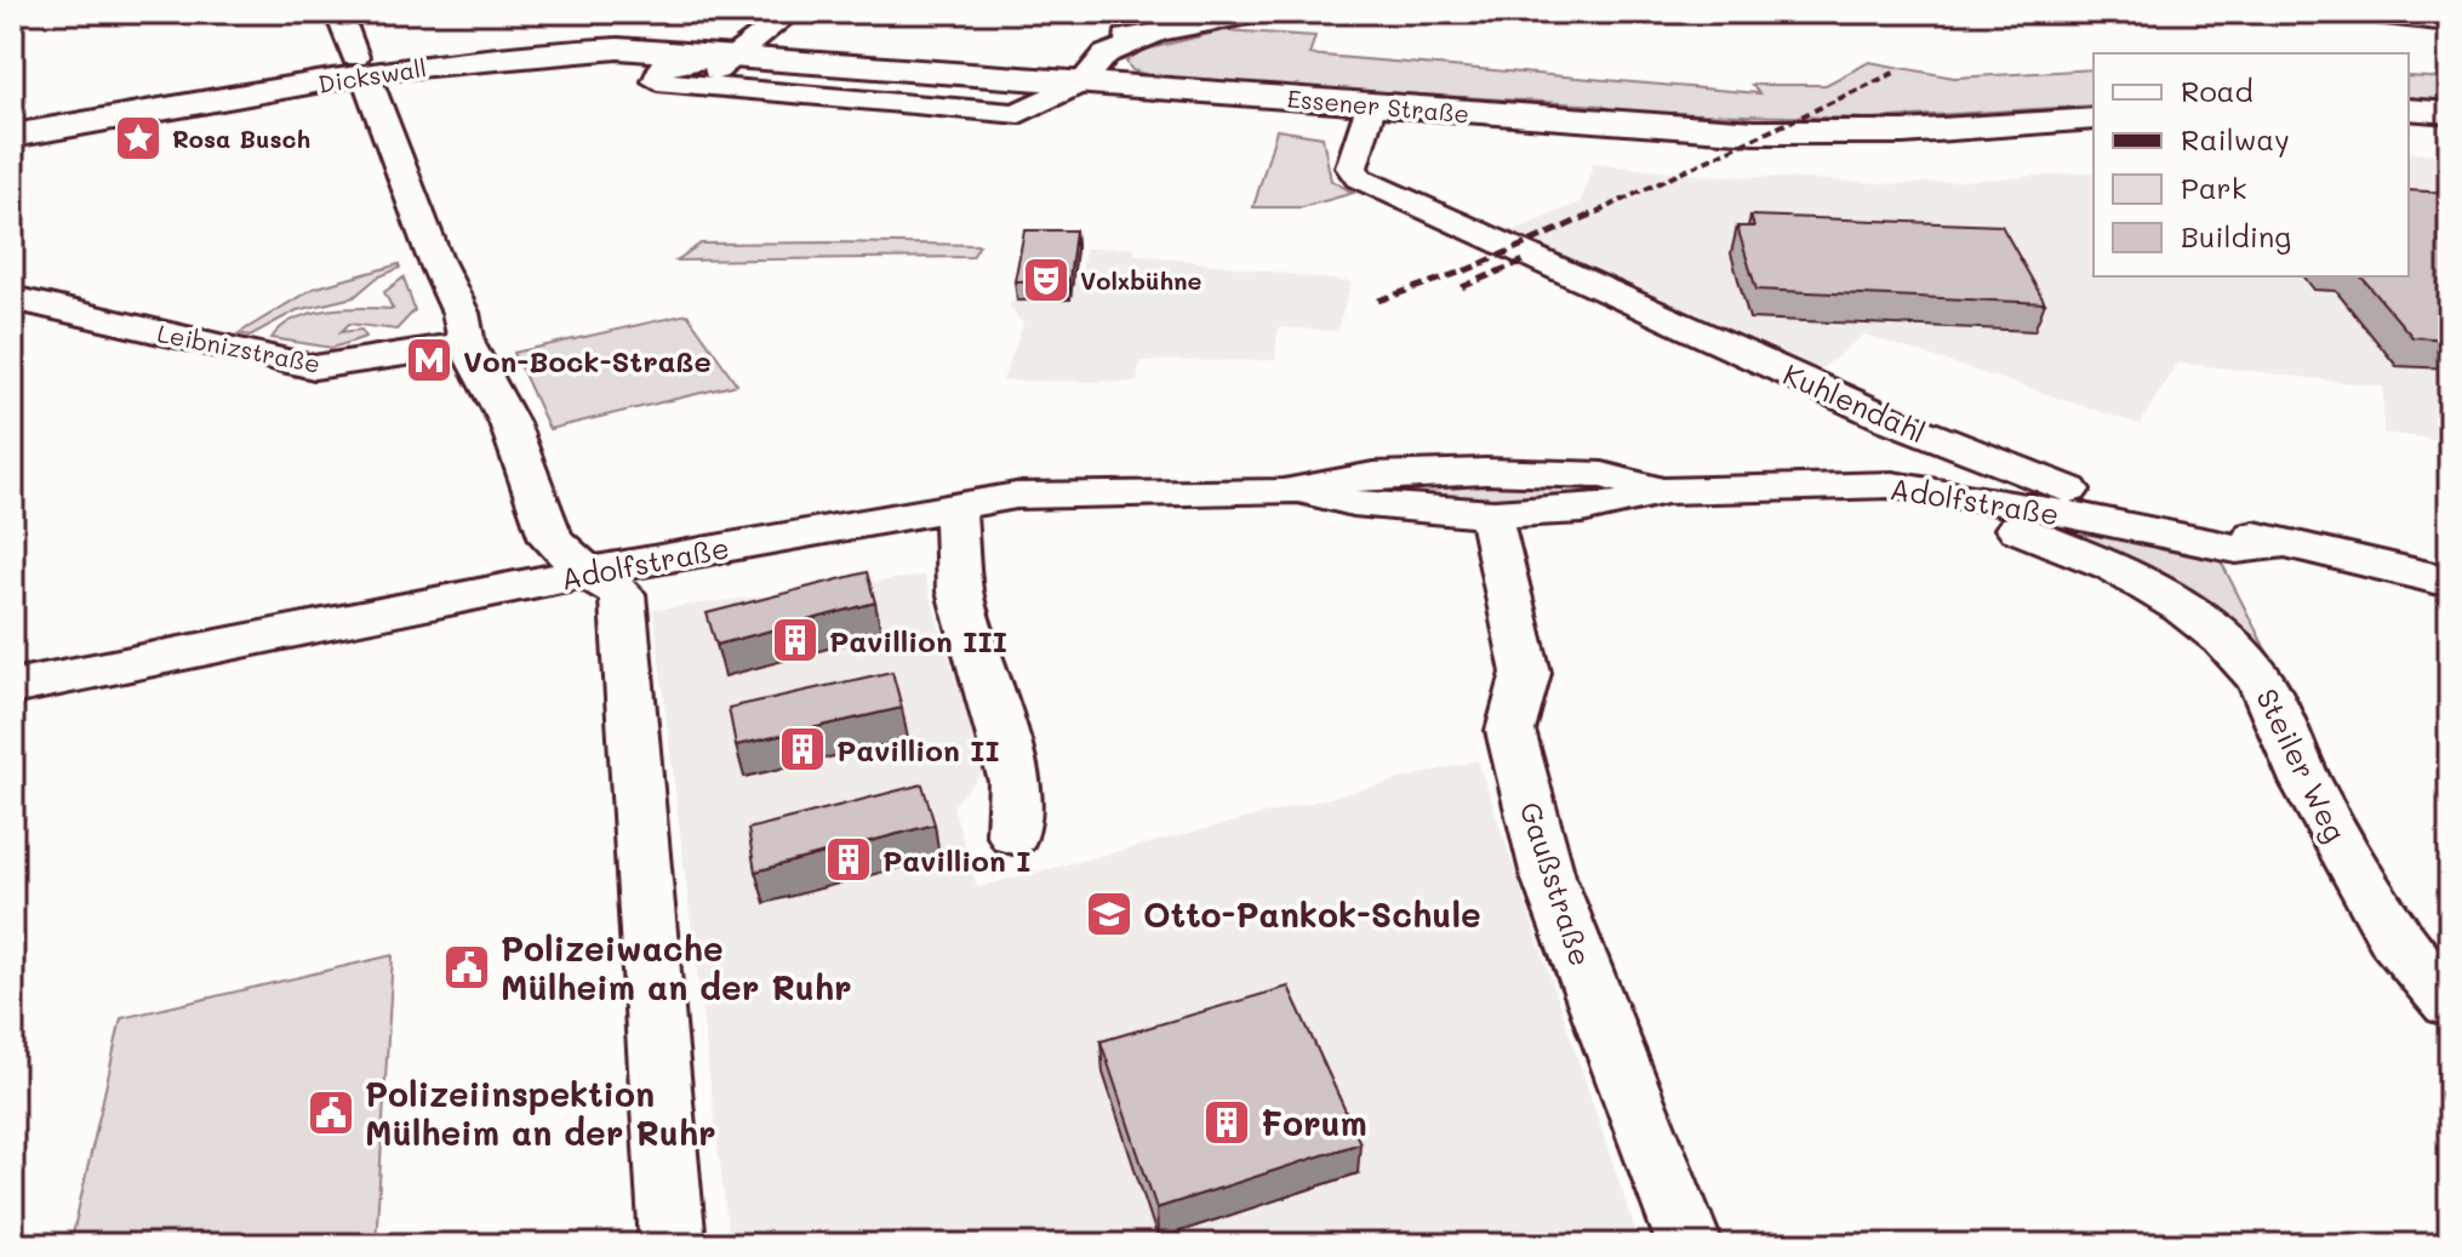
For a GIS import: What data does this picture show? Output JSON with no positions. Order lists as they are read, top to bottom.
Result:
{
  "streets": {
    "main road": ["Dickswall", "Essener Straße"],
    "street": [
      "Leibnizstraße",
      "Kuhlendahl",
      "Adolfstraße",
      "Steiler Weg",
      "Gaußstraße"
    ]
  },
  "crossings": [
    ["Dickswall", "Essener Straße"],
    ["Essener Straße", "Kuhlendahl"],
    ["Kuhlendahl", "Adolfstraße"],
    ["Adolfstraße", "Steiler Weg"],
    ["Adolfstraße", "Gaußstraße"]
  ],
  "places": {
    "place": ["Rosa Busch"],
    "theatre": ["Volxbühne"],
    "metro station": ["Von-Bock-Straße"],
    "building": [
      "Pavillion III",
      "Pavillion II",
      "Pavillion I",
      "Forum"
    ],
    "school or university": ["Otto-Pankok-Schule"],
    "public building": ["Polizeiwache Mülheim an der Ruhr", "Polizeiinspektion Mülheim an der Ruhr"]
  },
  "legend": [
    "Road",
    "Railway",
    "Park",
    "Building"
  ]
}
